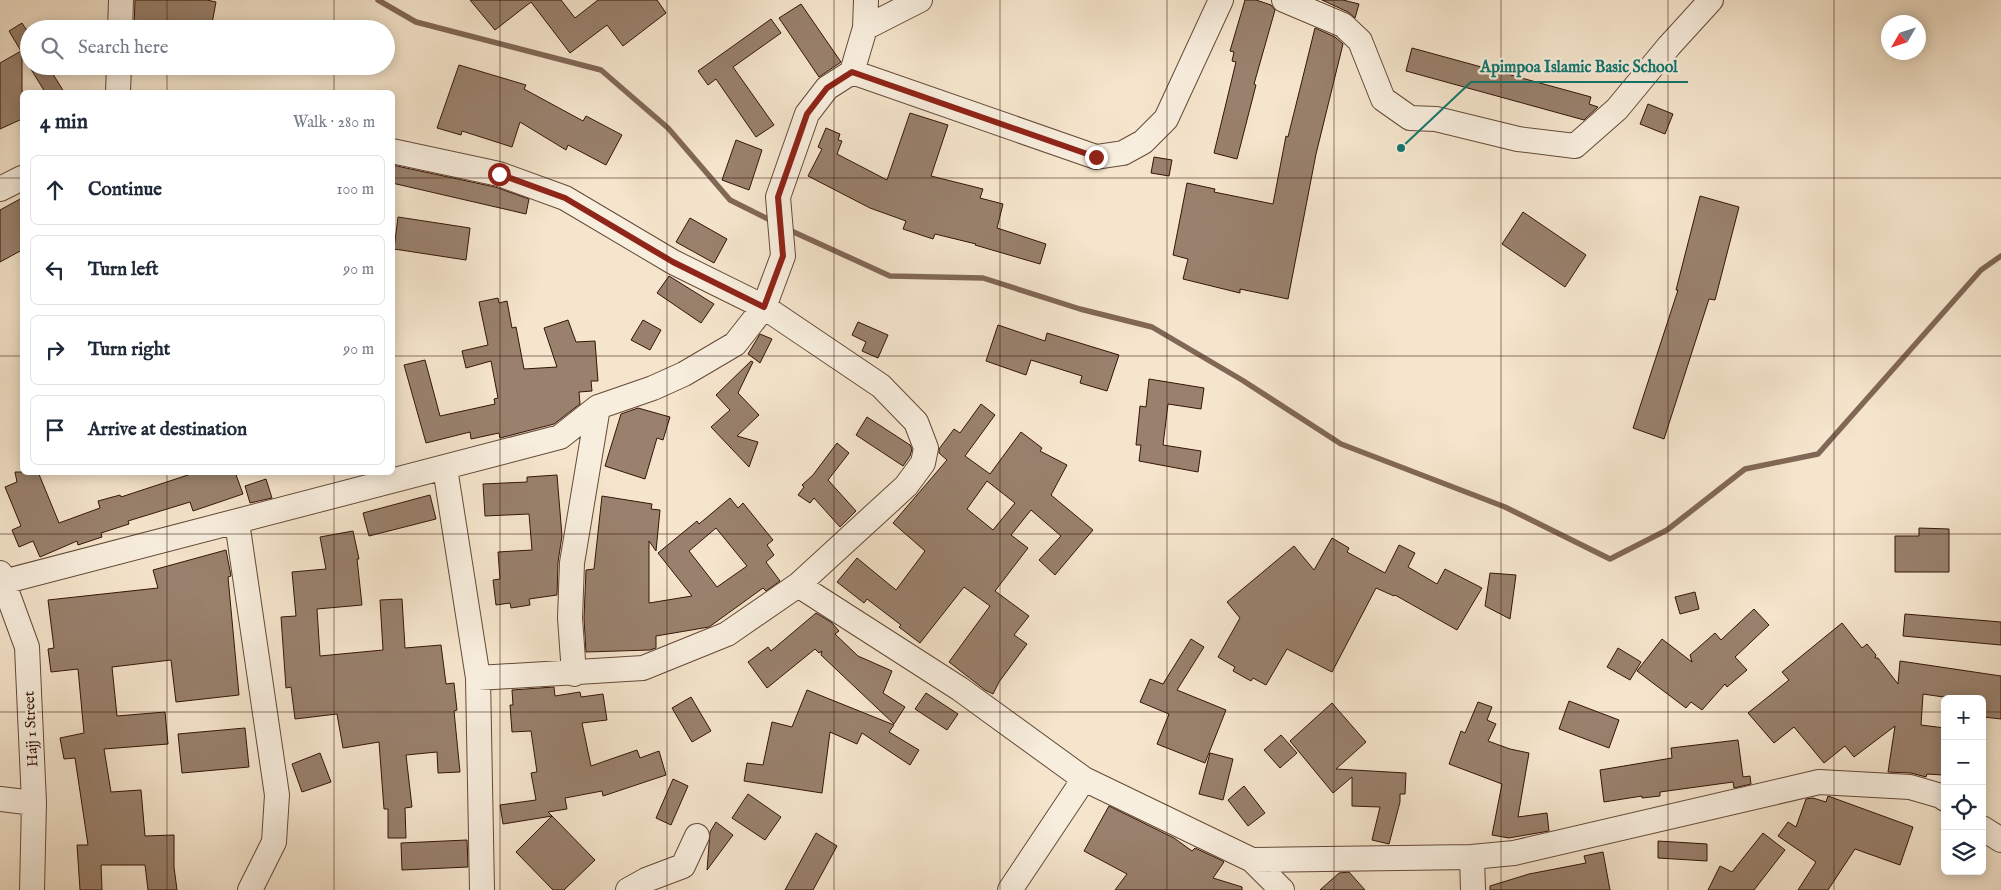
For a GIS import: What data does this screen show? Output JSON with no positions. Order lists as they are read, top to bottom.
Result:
{
  "streets": {
    "street": ["Hajj 1 Street"]
  },
  "places": ["Apimpoa Islamic Basic School"],
  "north": "bottom left",
  "page": {
    "search": "Search here",
    "heading": ["4 min", "Walk · 280 m"],
    "list": [
      ["Continue", "100 m"],
      ["Turn left", "90 m"],
      ["Turn right", "90 m"],
      "Arrive at destination"
    ],
    "map_buttons": ["+", "−"]
  }
}
